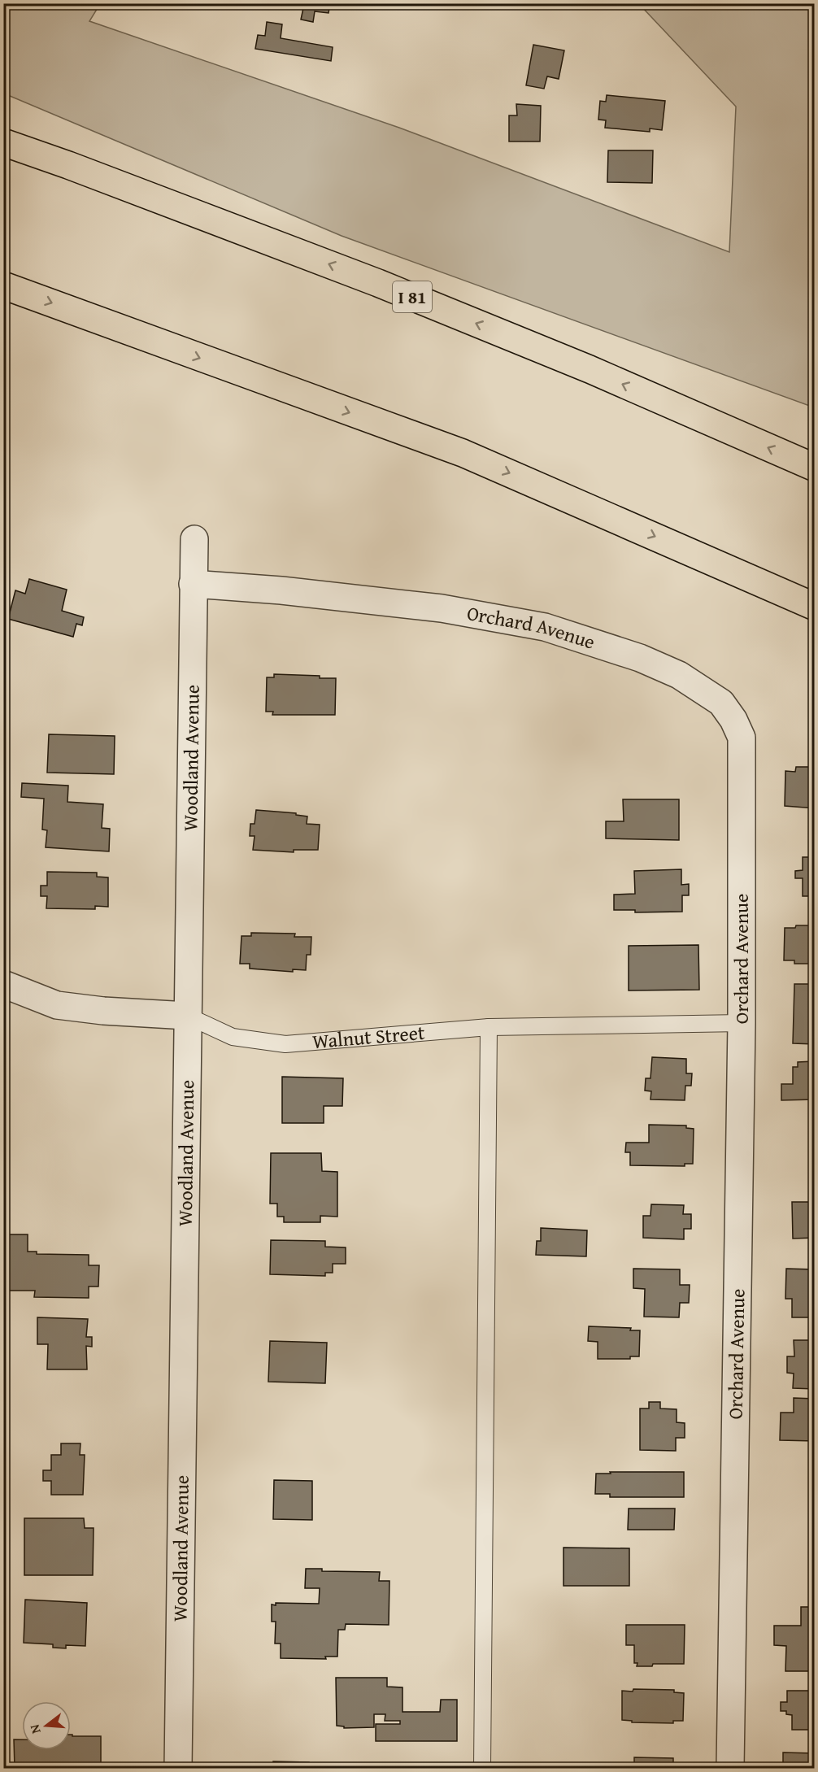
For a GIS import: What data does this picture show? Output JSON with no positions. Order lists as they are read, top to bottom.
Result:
{
  "streets": {
    "highway": ["I 81"],
    "street": ["Orchard Avenue", "Woodland Avenue", "Walnut Street"]
  },
  "crossings": [
    ["Orchard Avenue", "Woodland Avenue"],
    ["Orchard Avenue", "Walnut Street"],
    ["Woodland Avenue", "Walnut Street"]
  ],
  "north": "left"
}
